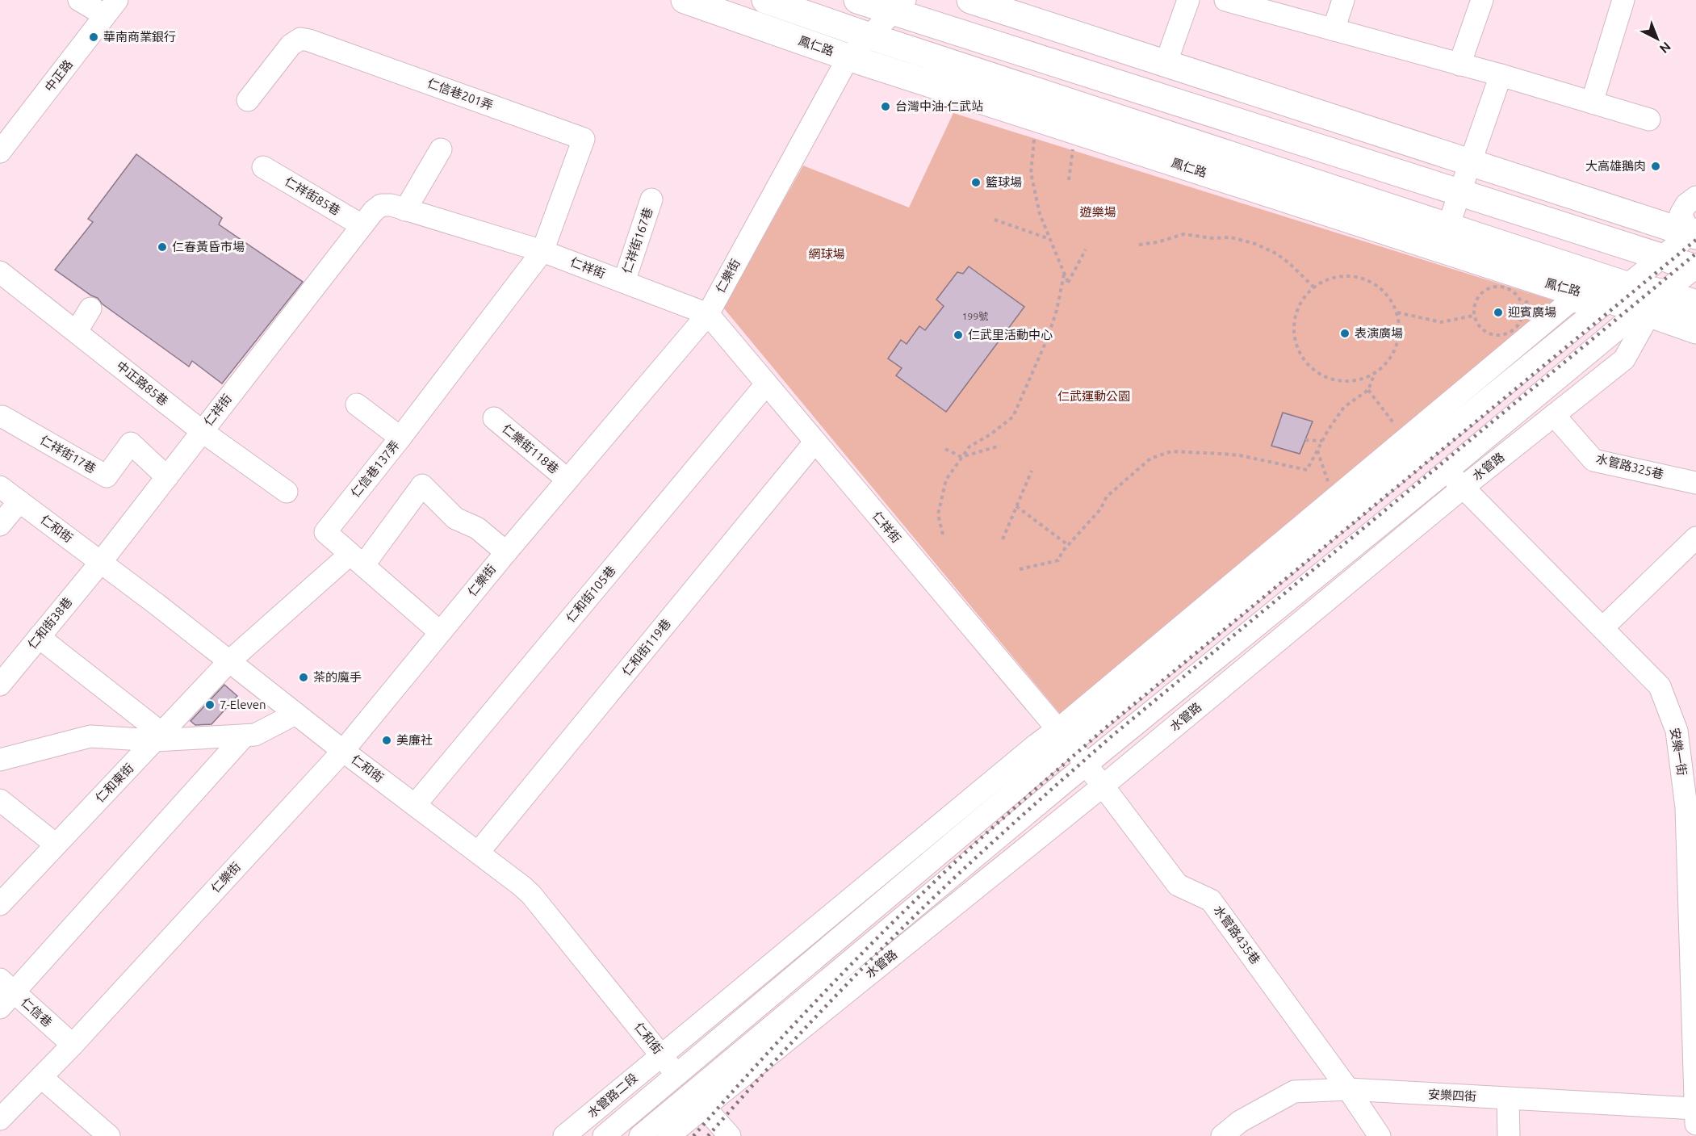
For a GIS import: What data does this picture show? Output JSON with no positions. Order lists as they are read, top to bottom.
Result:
{
  "streets": {
    "main road": ["鳳仁路"],
    "street": [
      "中正路",
      "仁信巷201弄",
      "仁祥街85巷",
      "仁祥街167巷",
      "仁祥街",
      "仁樂街",
      "中正路85巷",
      "仁樂街118巷",
      "仁祥街17巷",
      "水管路",
      "水管路325巷",
      "仁信巷137弄",
      "仁和街",
      "仁和街105巷",
      "仁和街38巷",
      "仁和街119巷",
      "安樂一街",
      "仁和東街",
      "水管路435巷",
      "仁信巷",
      "水管路二段",
      "安樂四街"
    ]
  },
  "crossings": [
    ["鳳仁路", "仁樂街"],
    ["鳳仁路", "水管路"],
    ["仁信巷201弄", "仁祥街"],
    ["仁信巷201弄", "仁信巷137弄"],
    ["仁祥街85巷", "仁祥街"],
    ["仁祥街167巷", "仁祥街"],
    ["仁祥街", "仁樂街"],
    ["仁祥街", "中正路85巷"],
    ["仁祥街", "仁祥街17巷"],
    ["仁祥街", "仁信巷137弄"],
    ["仁祥街", "仁和街"],
    ["仁祥街", "仁和街105巷"],
    ["仁祥街", "仁和街38巷"],
    ["仁祥街", "仁和街119巷"],
    ["仁祥街", "水管路435巷"],
    ["仁樂街", "仁樂街118巷"],
    ["仁樂街", "仁和街"],
    ["仁樂街", "仁信巷"],
    ["水管路", "水管路325巷"],
    ["水管路", "仁和街"],
    ["水管路", "安樂一街"],
    ["水管路", "水管路435巷"],
    ["仁和街", "仁和街105巷"],
    ["仁和街", "仁和街38巷"],
    ["仁和街", "仁和街119巷"],
    ["仁和街", "仁和東街"],
    ["仁和街", "水管路二段"],
    ["安樂一街", "安樂四街"],
    ["水管路435巷", "安樂四街"]
  ],
  "parks": ["遊樂場", "網球場", "仁武運動公園"],
  "places": [
    "華南商業銀行",
    "台灣中油-仁武站",
    "大高雄鵝肉",
    "籃球場",
    "仁春黃昏市場",
    "迎賓廣場",
    "表演廣場",
    "仁武里活動中心",
    "茶的魔手",
    "7-Eleven",
    "美廉社"
  ],
  "house_numbers": ["199號"],
  "north": "bottom right"
}
